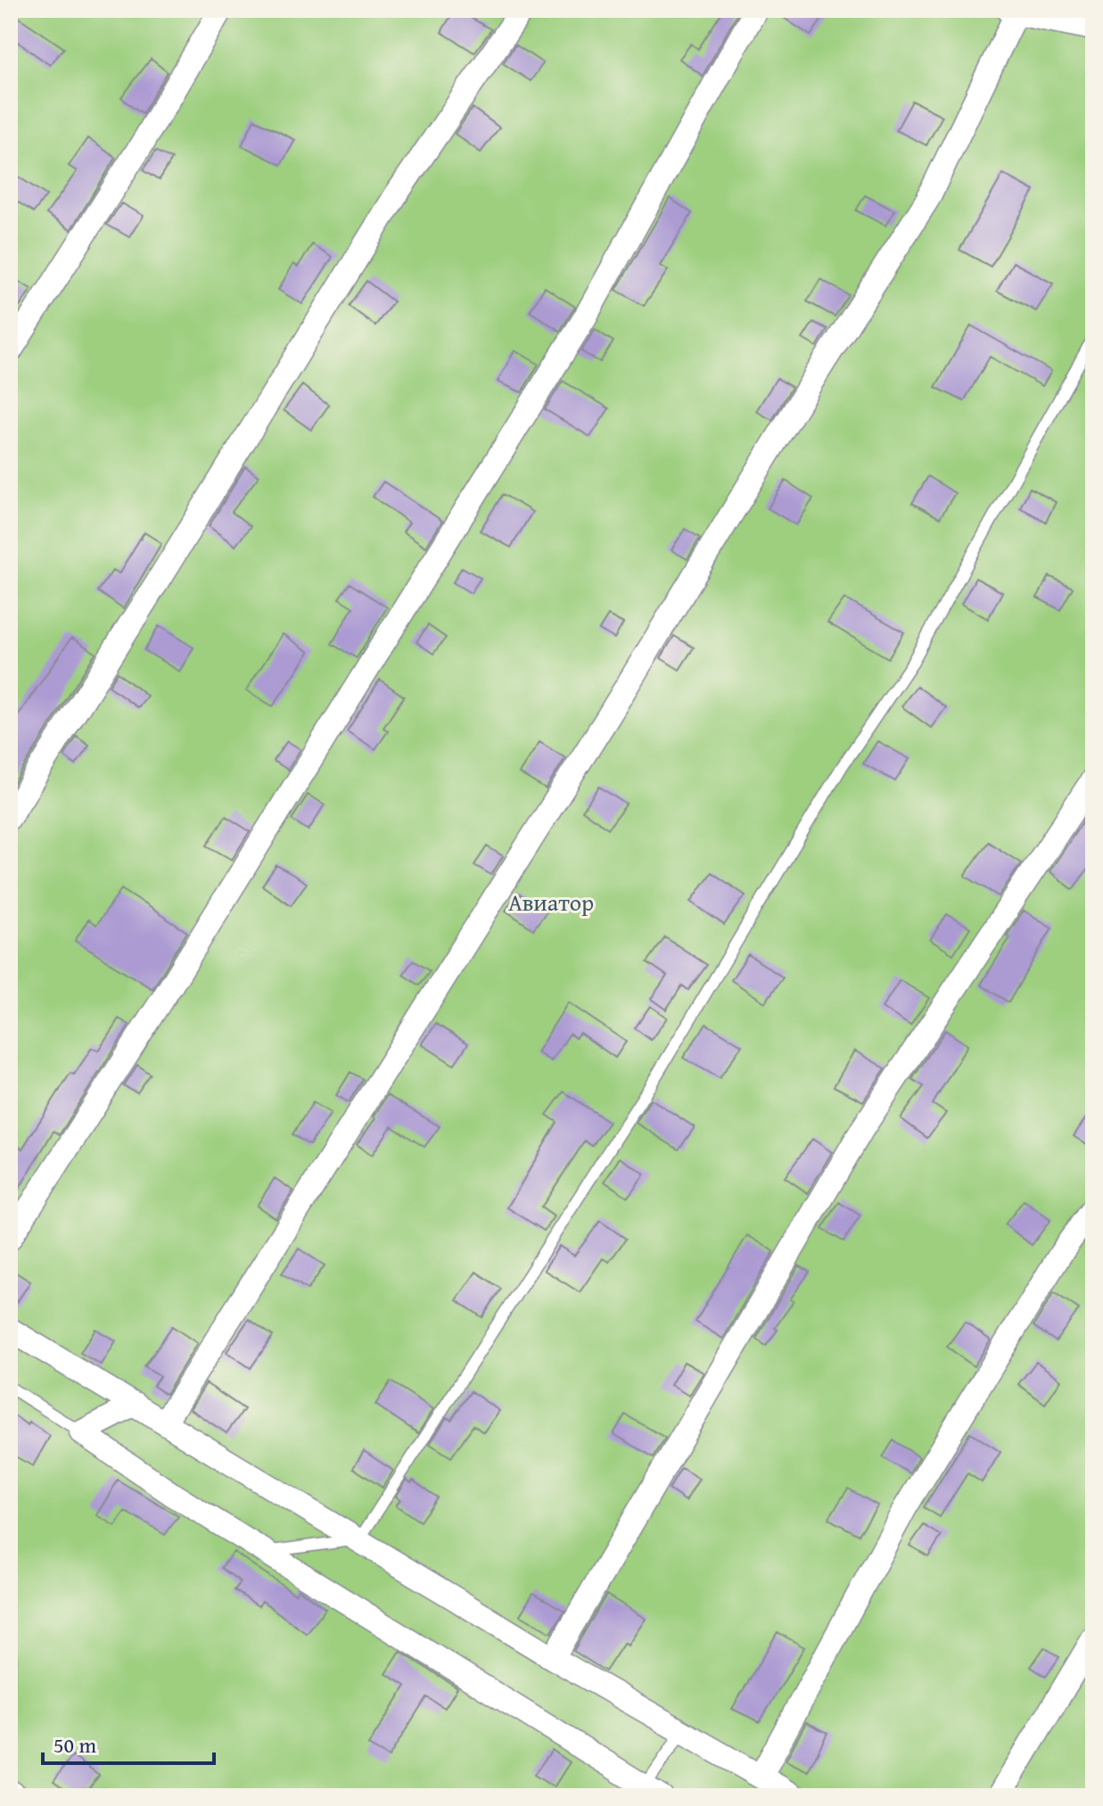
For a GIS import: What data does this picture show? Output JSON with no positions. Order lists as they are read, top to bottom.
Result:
{
  "parks": ["Авиатор"],
  "scale_bar": "50 m"
}
